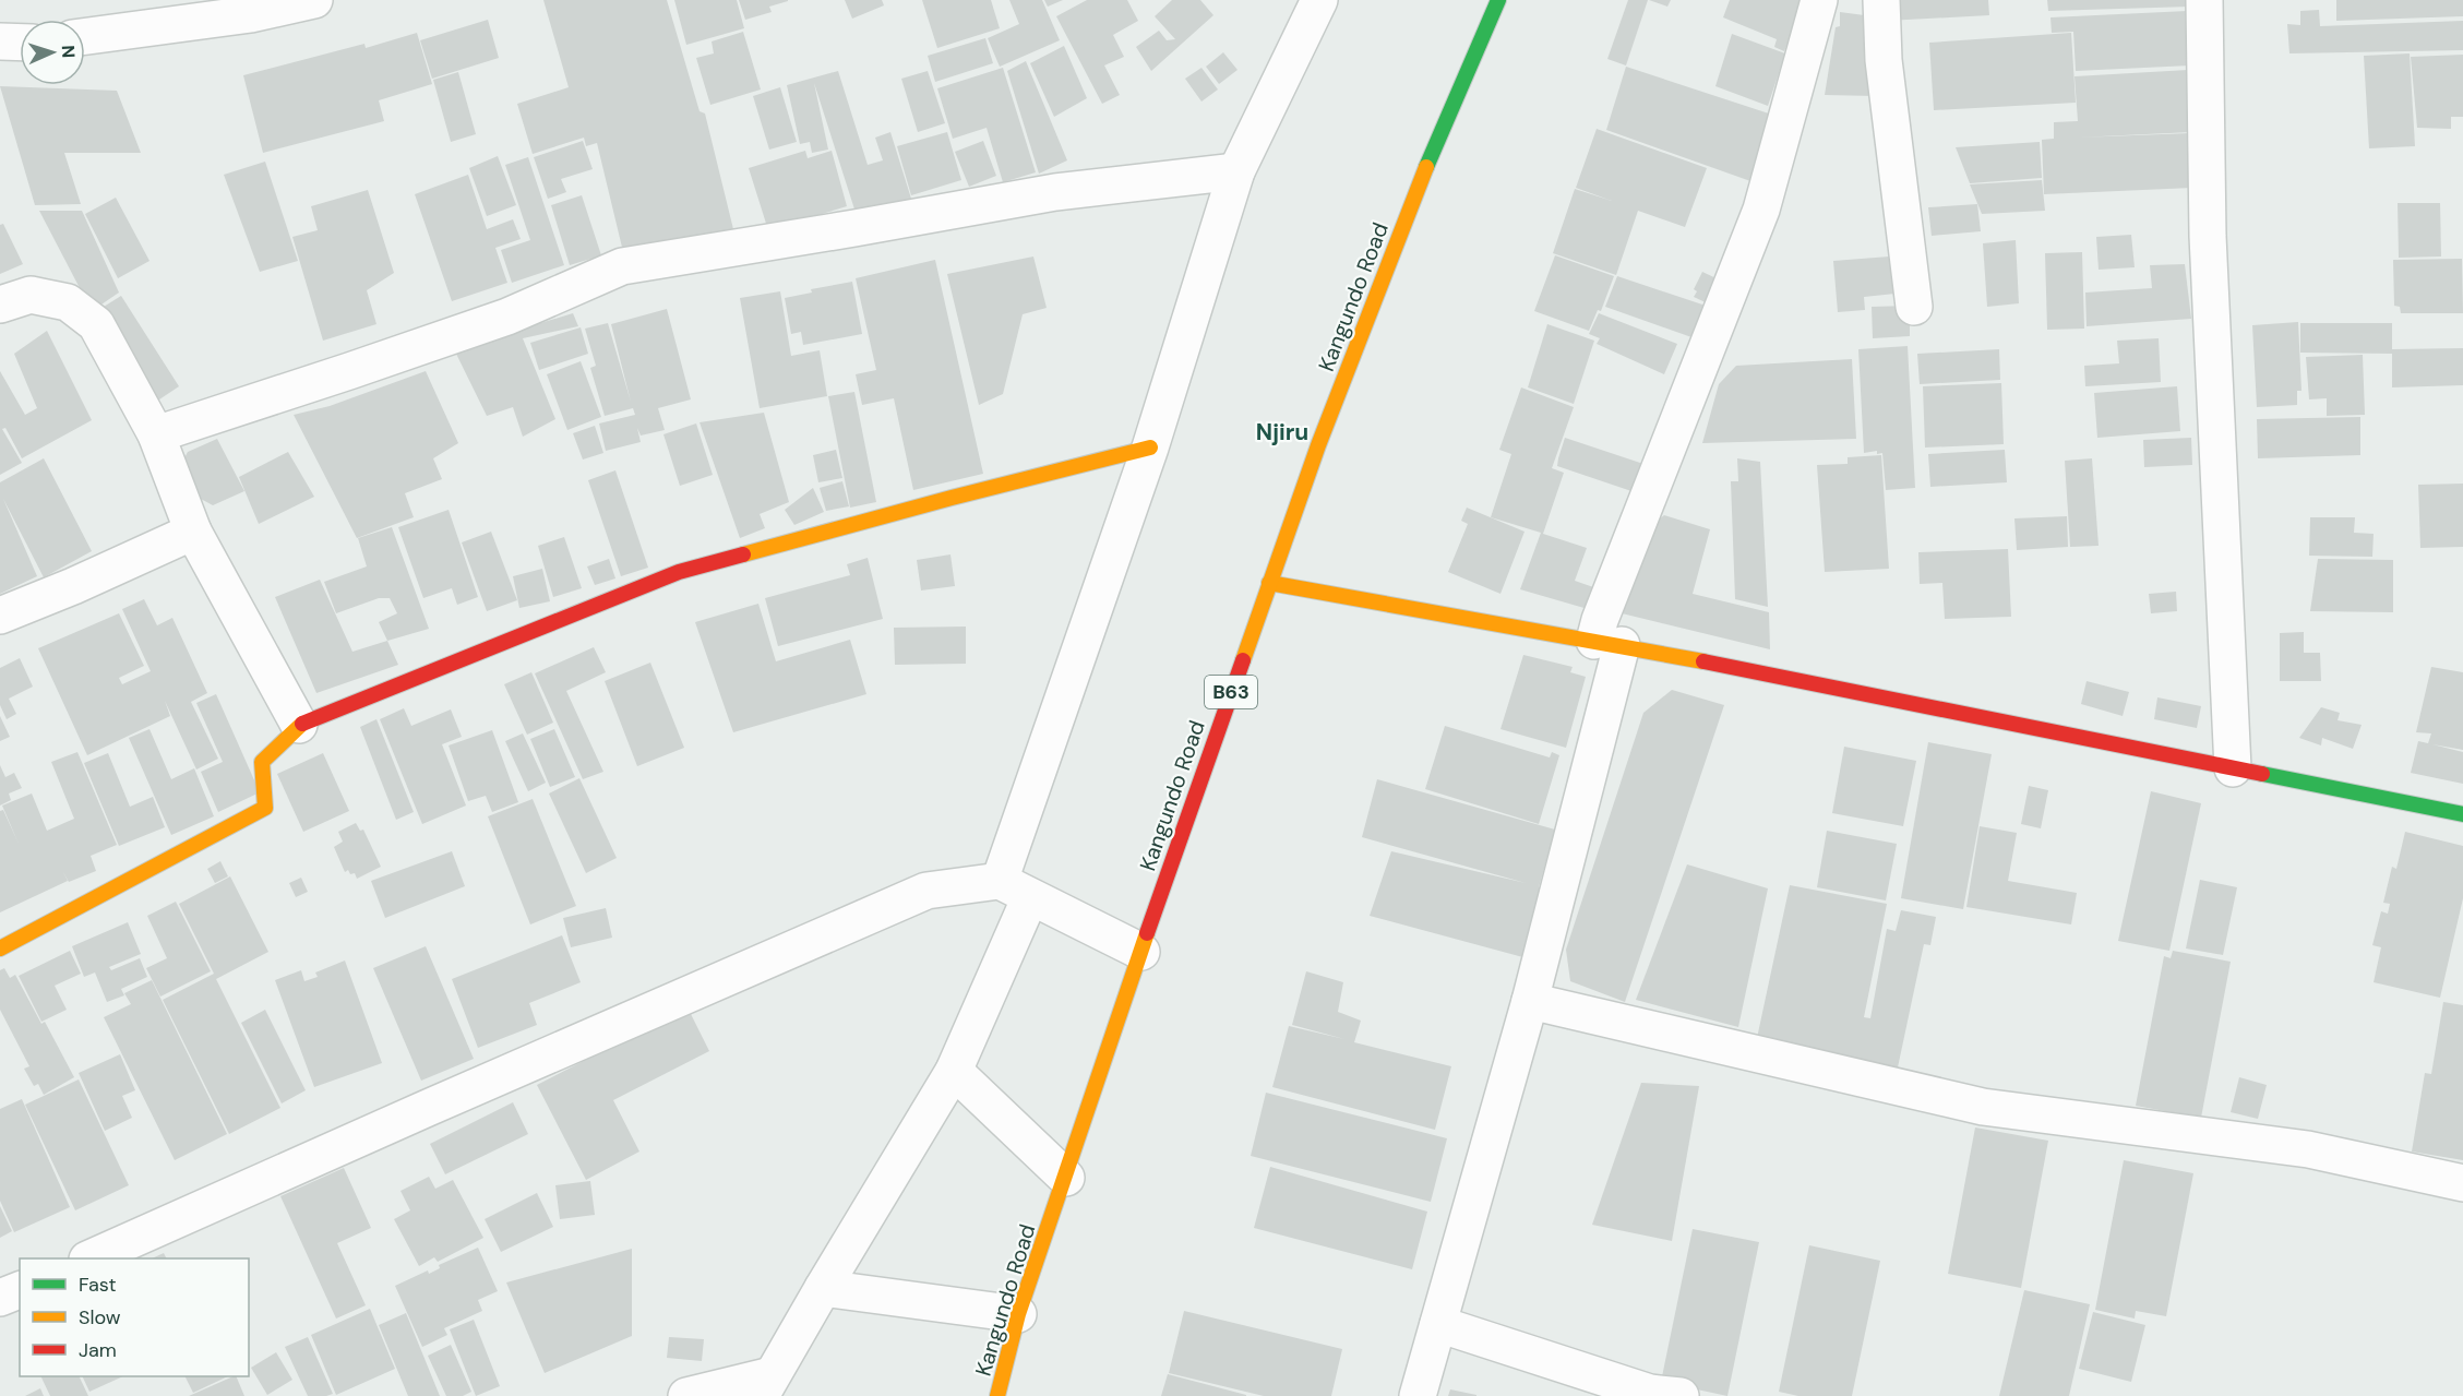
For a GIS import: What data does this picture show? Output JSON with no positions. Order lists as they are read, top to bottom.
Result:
{
  "streets": {
    "main road": ["Kangundo Road", "B63"]
  },
  "districts": ["Njiru"],
  "legend": ["Fast", "Slow", "Jam"],
  "north": "right"
}
